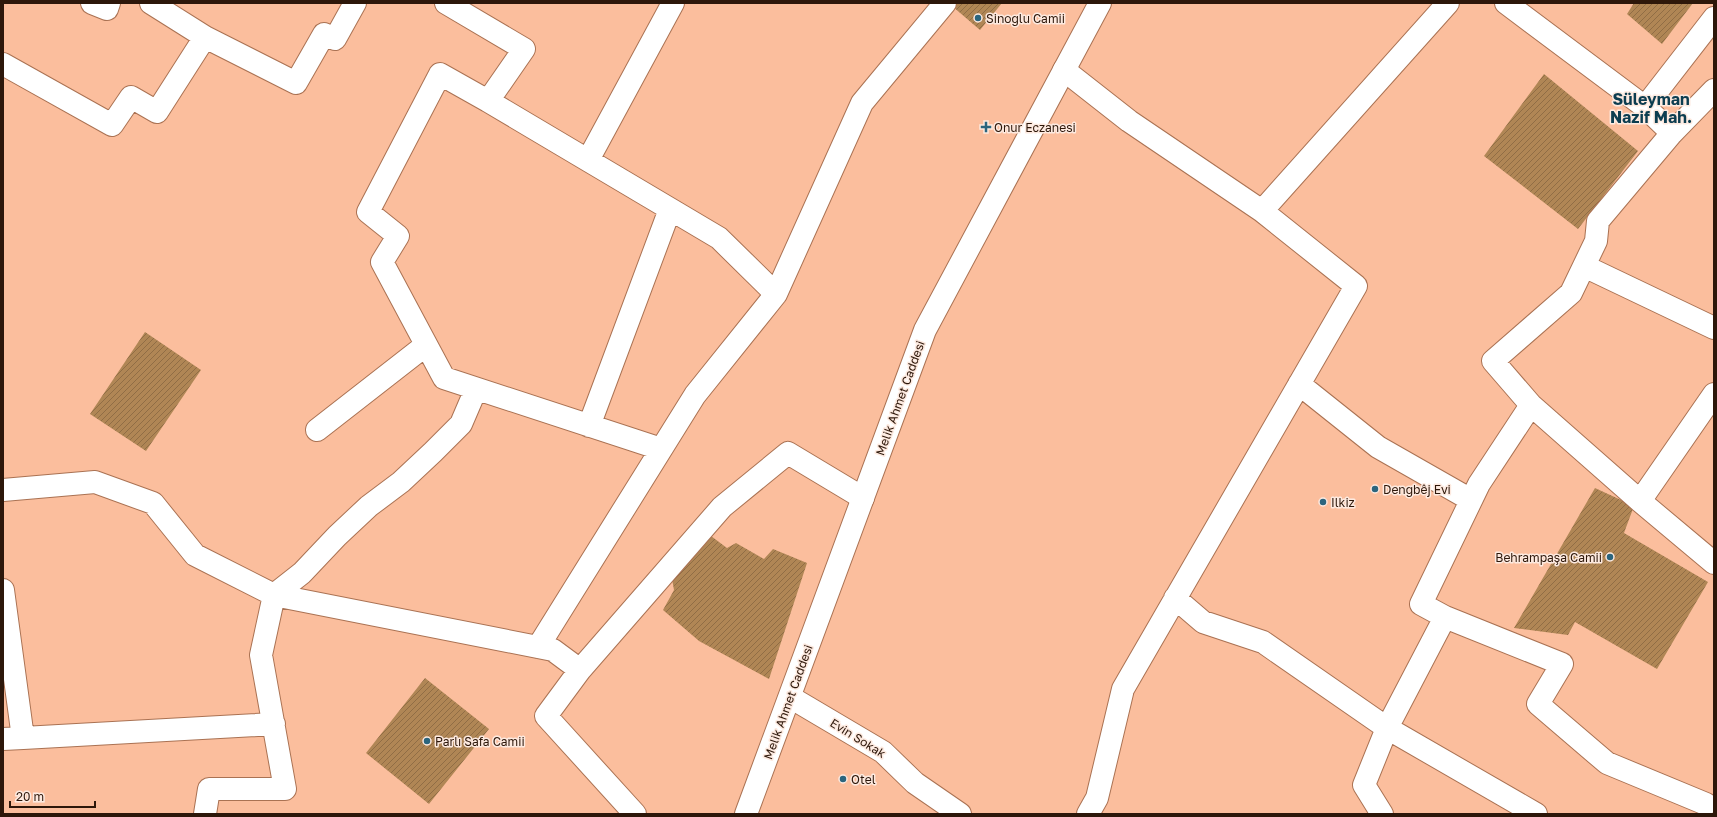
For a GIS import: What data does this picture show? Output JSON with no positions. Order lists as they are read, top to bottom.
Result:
{
  "streets": {
    "street": ["Melik Ahmet Caddesi", "Evin Sokak"]
  },
  "crossings": [
    ["Melik Ahmet Caddesi", "Evin Sokak"]
  ],
  "districts": ["Süleyman Nazif Mah."],
  "places": {
    "other": [
      "Sinoğlu Camii",
      "Dengbêj Evi",
      "Ilkiz",
      "Behrampaşa Camii",
      "Parlı Safa Camii",
      "Otel"
    ],
    "health": ["Onur Eczanesi"]
  },
  "scale_bar": "20 m"
}
